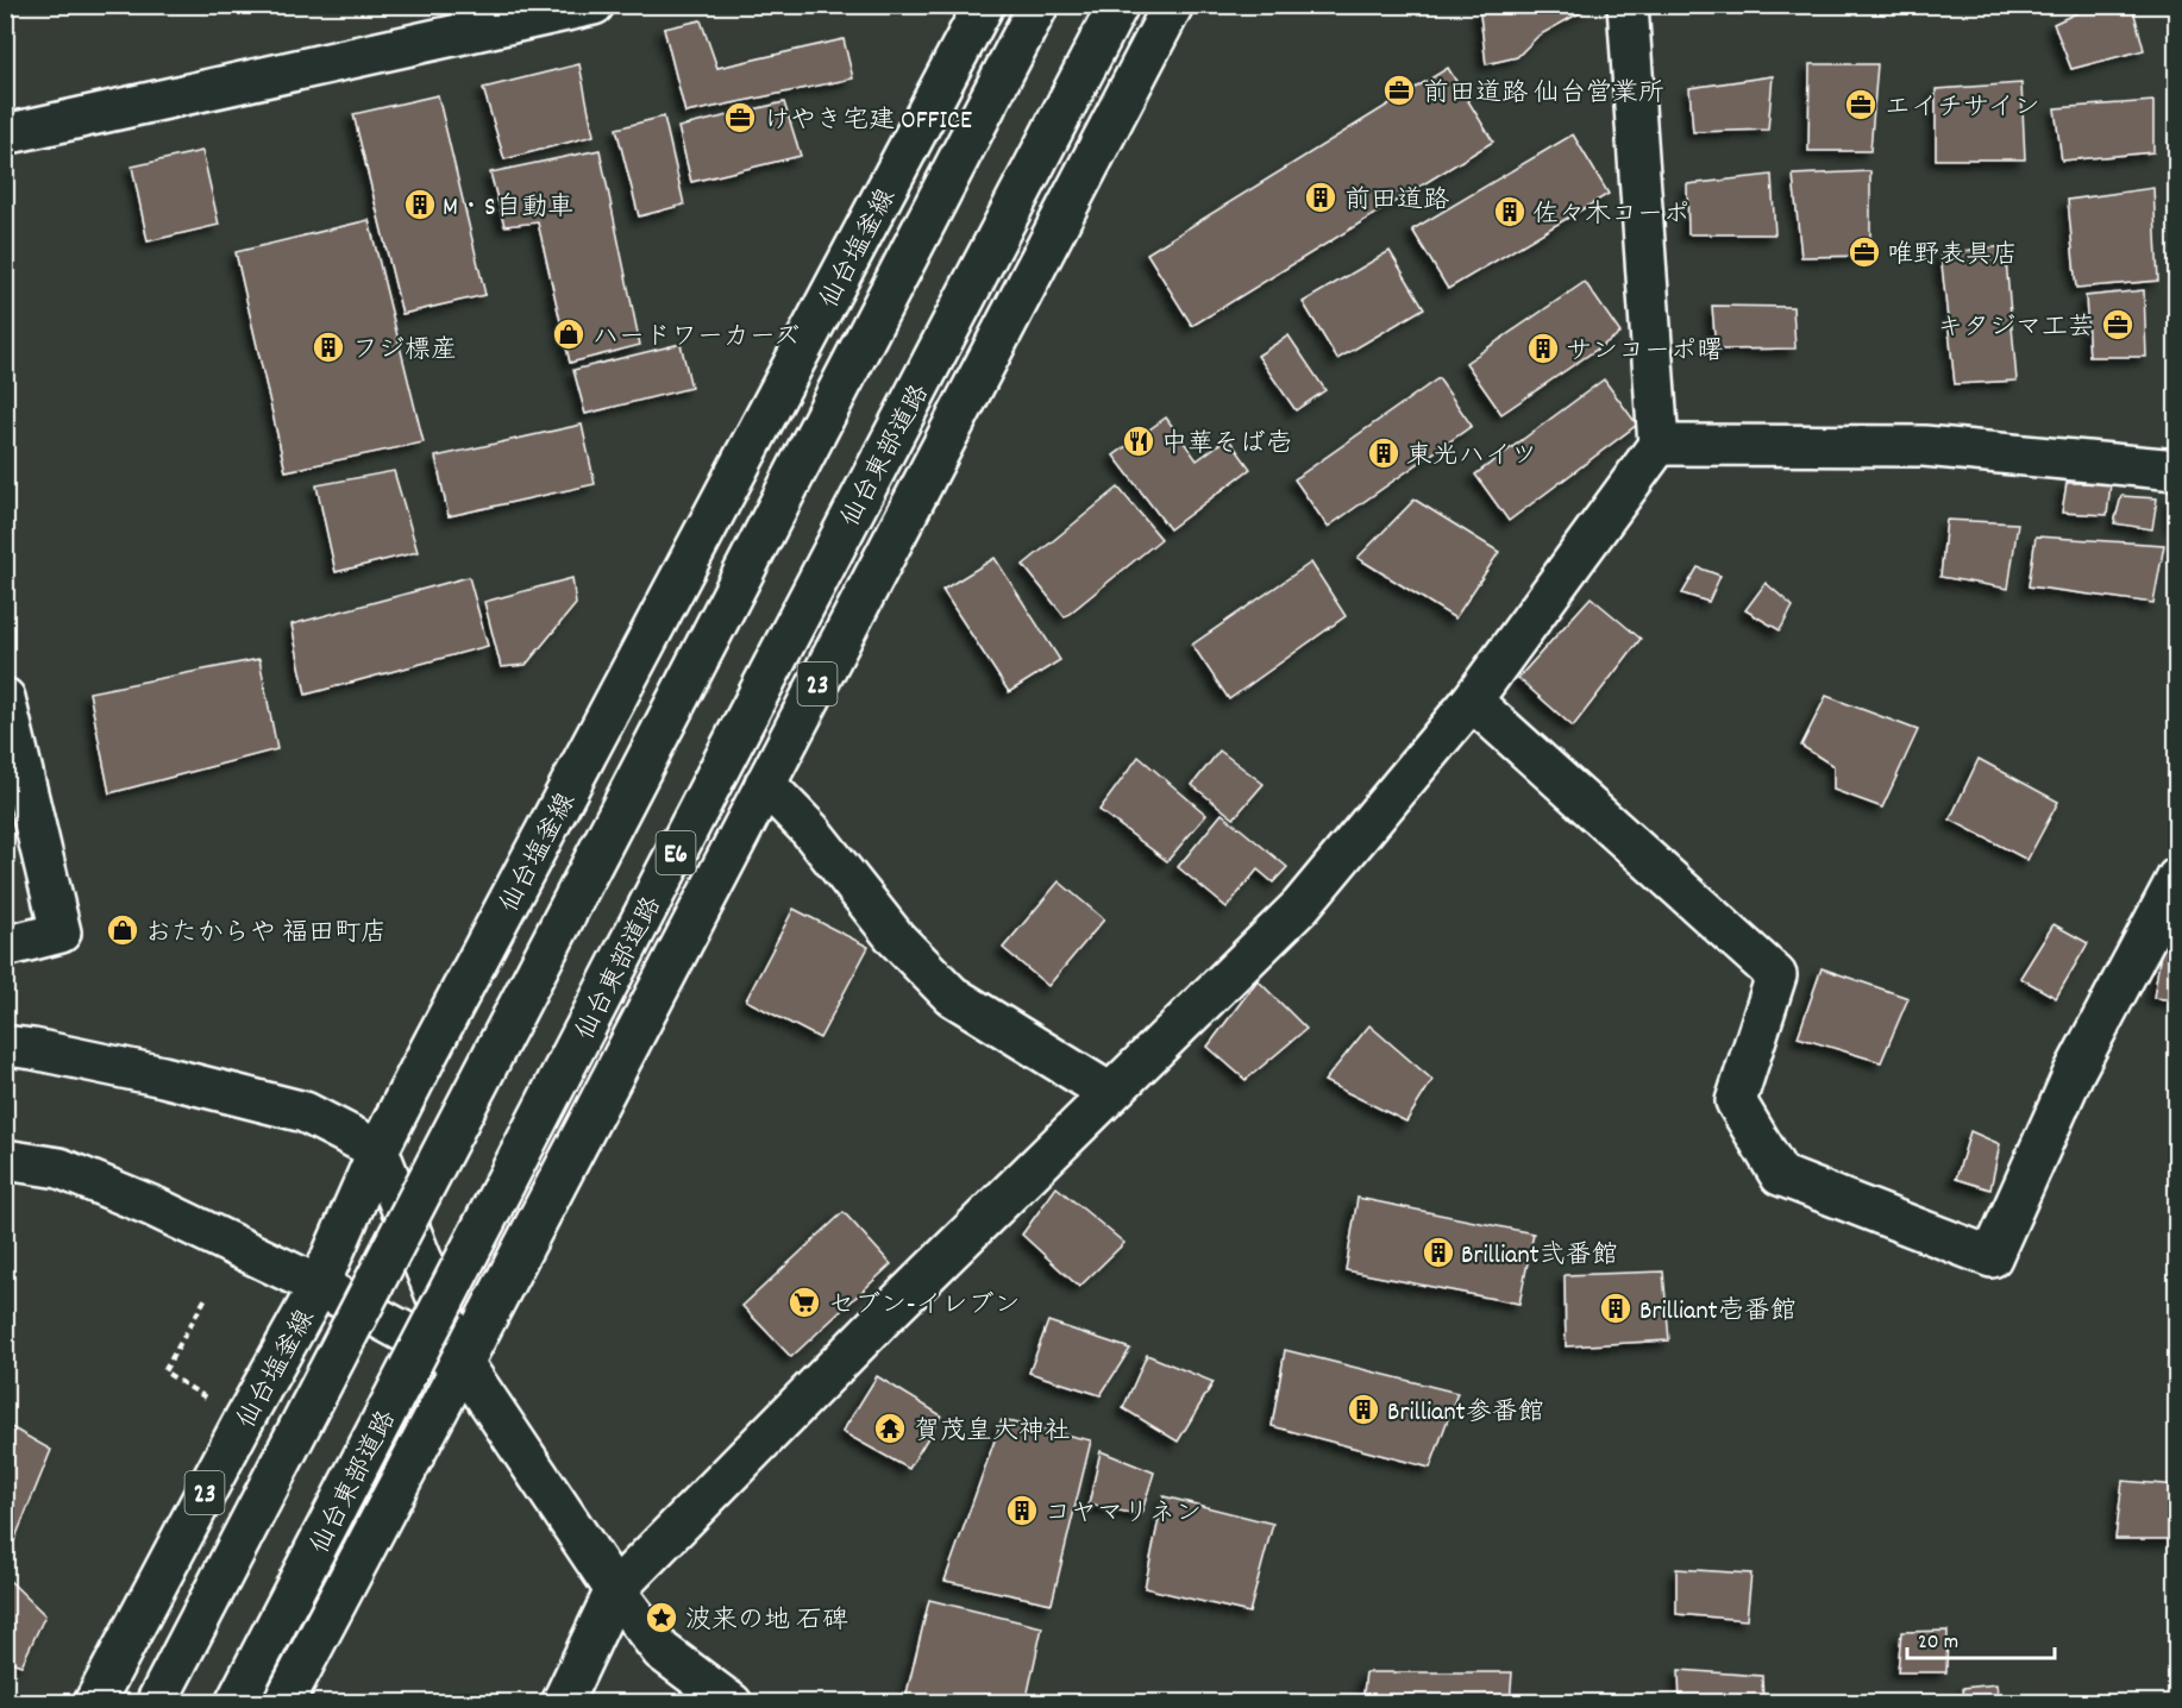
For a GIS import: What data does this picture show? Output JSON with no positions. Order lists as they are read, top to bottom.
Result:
{
  "streets": {
    "main road": [
      "仙台塩釜線",
      "仙台東部道路",
      "23",
      "E6"
    ]
  },
  "places": {
    "office": [
      "前田道路 仙台営業所",
      "エイチサイン",
      "けやき宅建 OFFICE",
      "唯野表具店",
      "キタジマ工芸"
    ],
    "building": [
      "前田道路",
      "M・S自動車",
      "佐々木コーポ",
      "フジ標産",
      "サンコーポ曙",
      "東光ハイツ",
      "Brilliant弐番館",
      "Brilliant壱番館",
      "Brilliant参番館",
      "コヤマリネン"
    ],
    "shop": ["ハードワーカーズ", "おたからや 福田町店"],
    "restaurant": ["中華そば壱"],
    "supermarket": ["セブン-イレブン"],
    "temple": ["賀茂皇大神社"],
    "place": ["波来の地 石碑"]
  },
  "scale_bar": "20 m"
}
